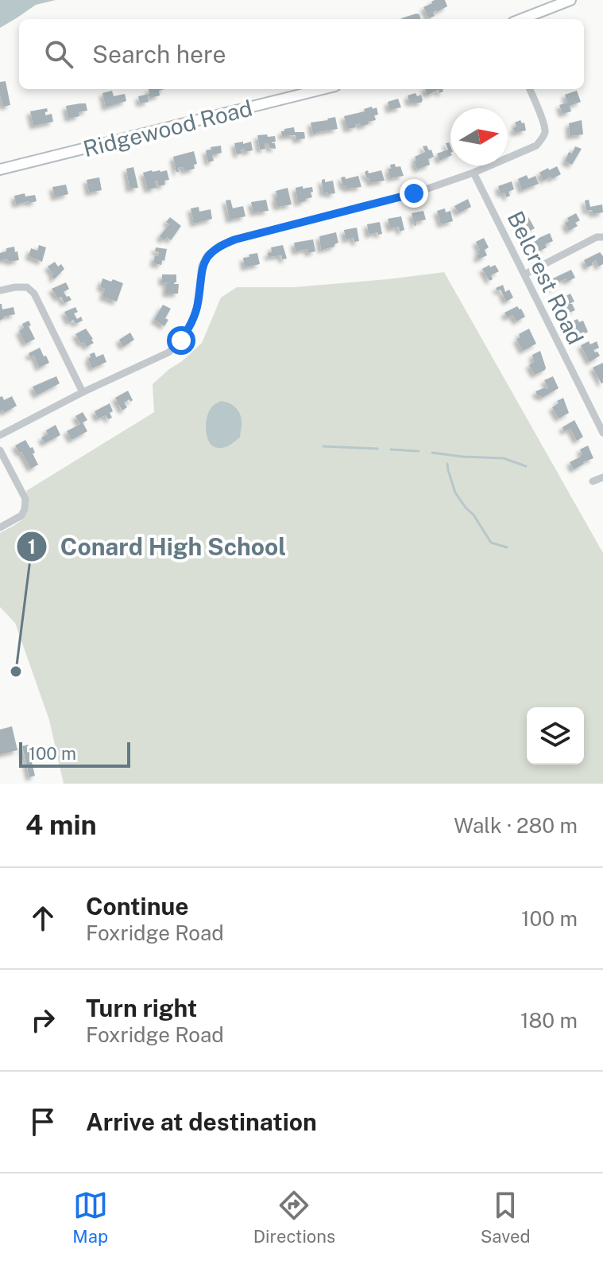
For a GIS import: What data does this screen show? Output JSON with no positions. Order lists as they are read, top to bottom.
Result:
{
  "streets": {
    "main road": ["Ridgewood Road"],
    "street": ["Belcrest Road"]
  },
  "places": ["Conard High School"],
  "scale_bar": "100 m",
  "north": "right",
  "page": {
    "search": "Search here",
    "scale": "100 m",
    "heading": ["4 min", "Walk · 280 m"],
    "list": [
      ["Continue", "Foxridge Road", "100 m"],
      ["Turn right", "Foxridge Road", "180 m"],
      "Arrive at destination"
    ],
    "nav": ["Map", "Directions", "Saved"]
  }
}
